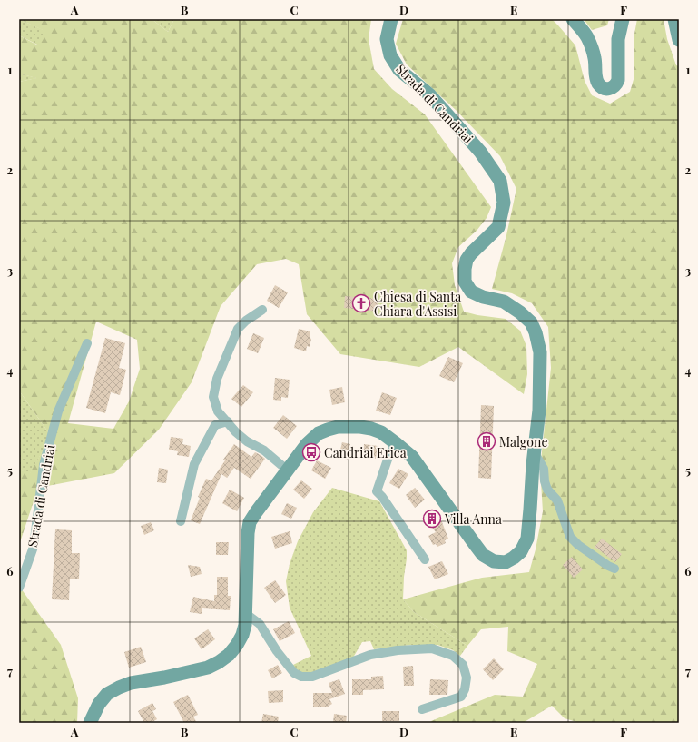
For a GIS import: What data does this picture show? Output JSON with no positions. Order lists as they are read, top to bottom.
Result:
{
  "streets": {
    "main road": ["Strada di Candriai"]
  },
  "places": {
    "church": ["Chiesa di Santa Chiara d'Assisi"],
    "building": ["Malgone", "Villa Anna"],
    "bus stop": ["Candriai Erica"]
  },
  "grid": {
    "columns": [
      "A",
      "B",
      "C",
      "D",
      "E",
      "F"
    ],
    "rows": [
      "1",
      "2",
      "3",
      "4",
      "5",
      "6",
      "7"
    ]
  }
}
